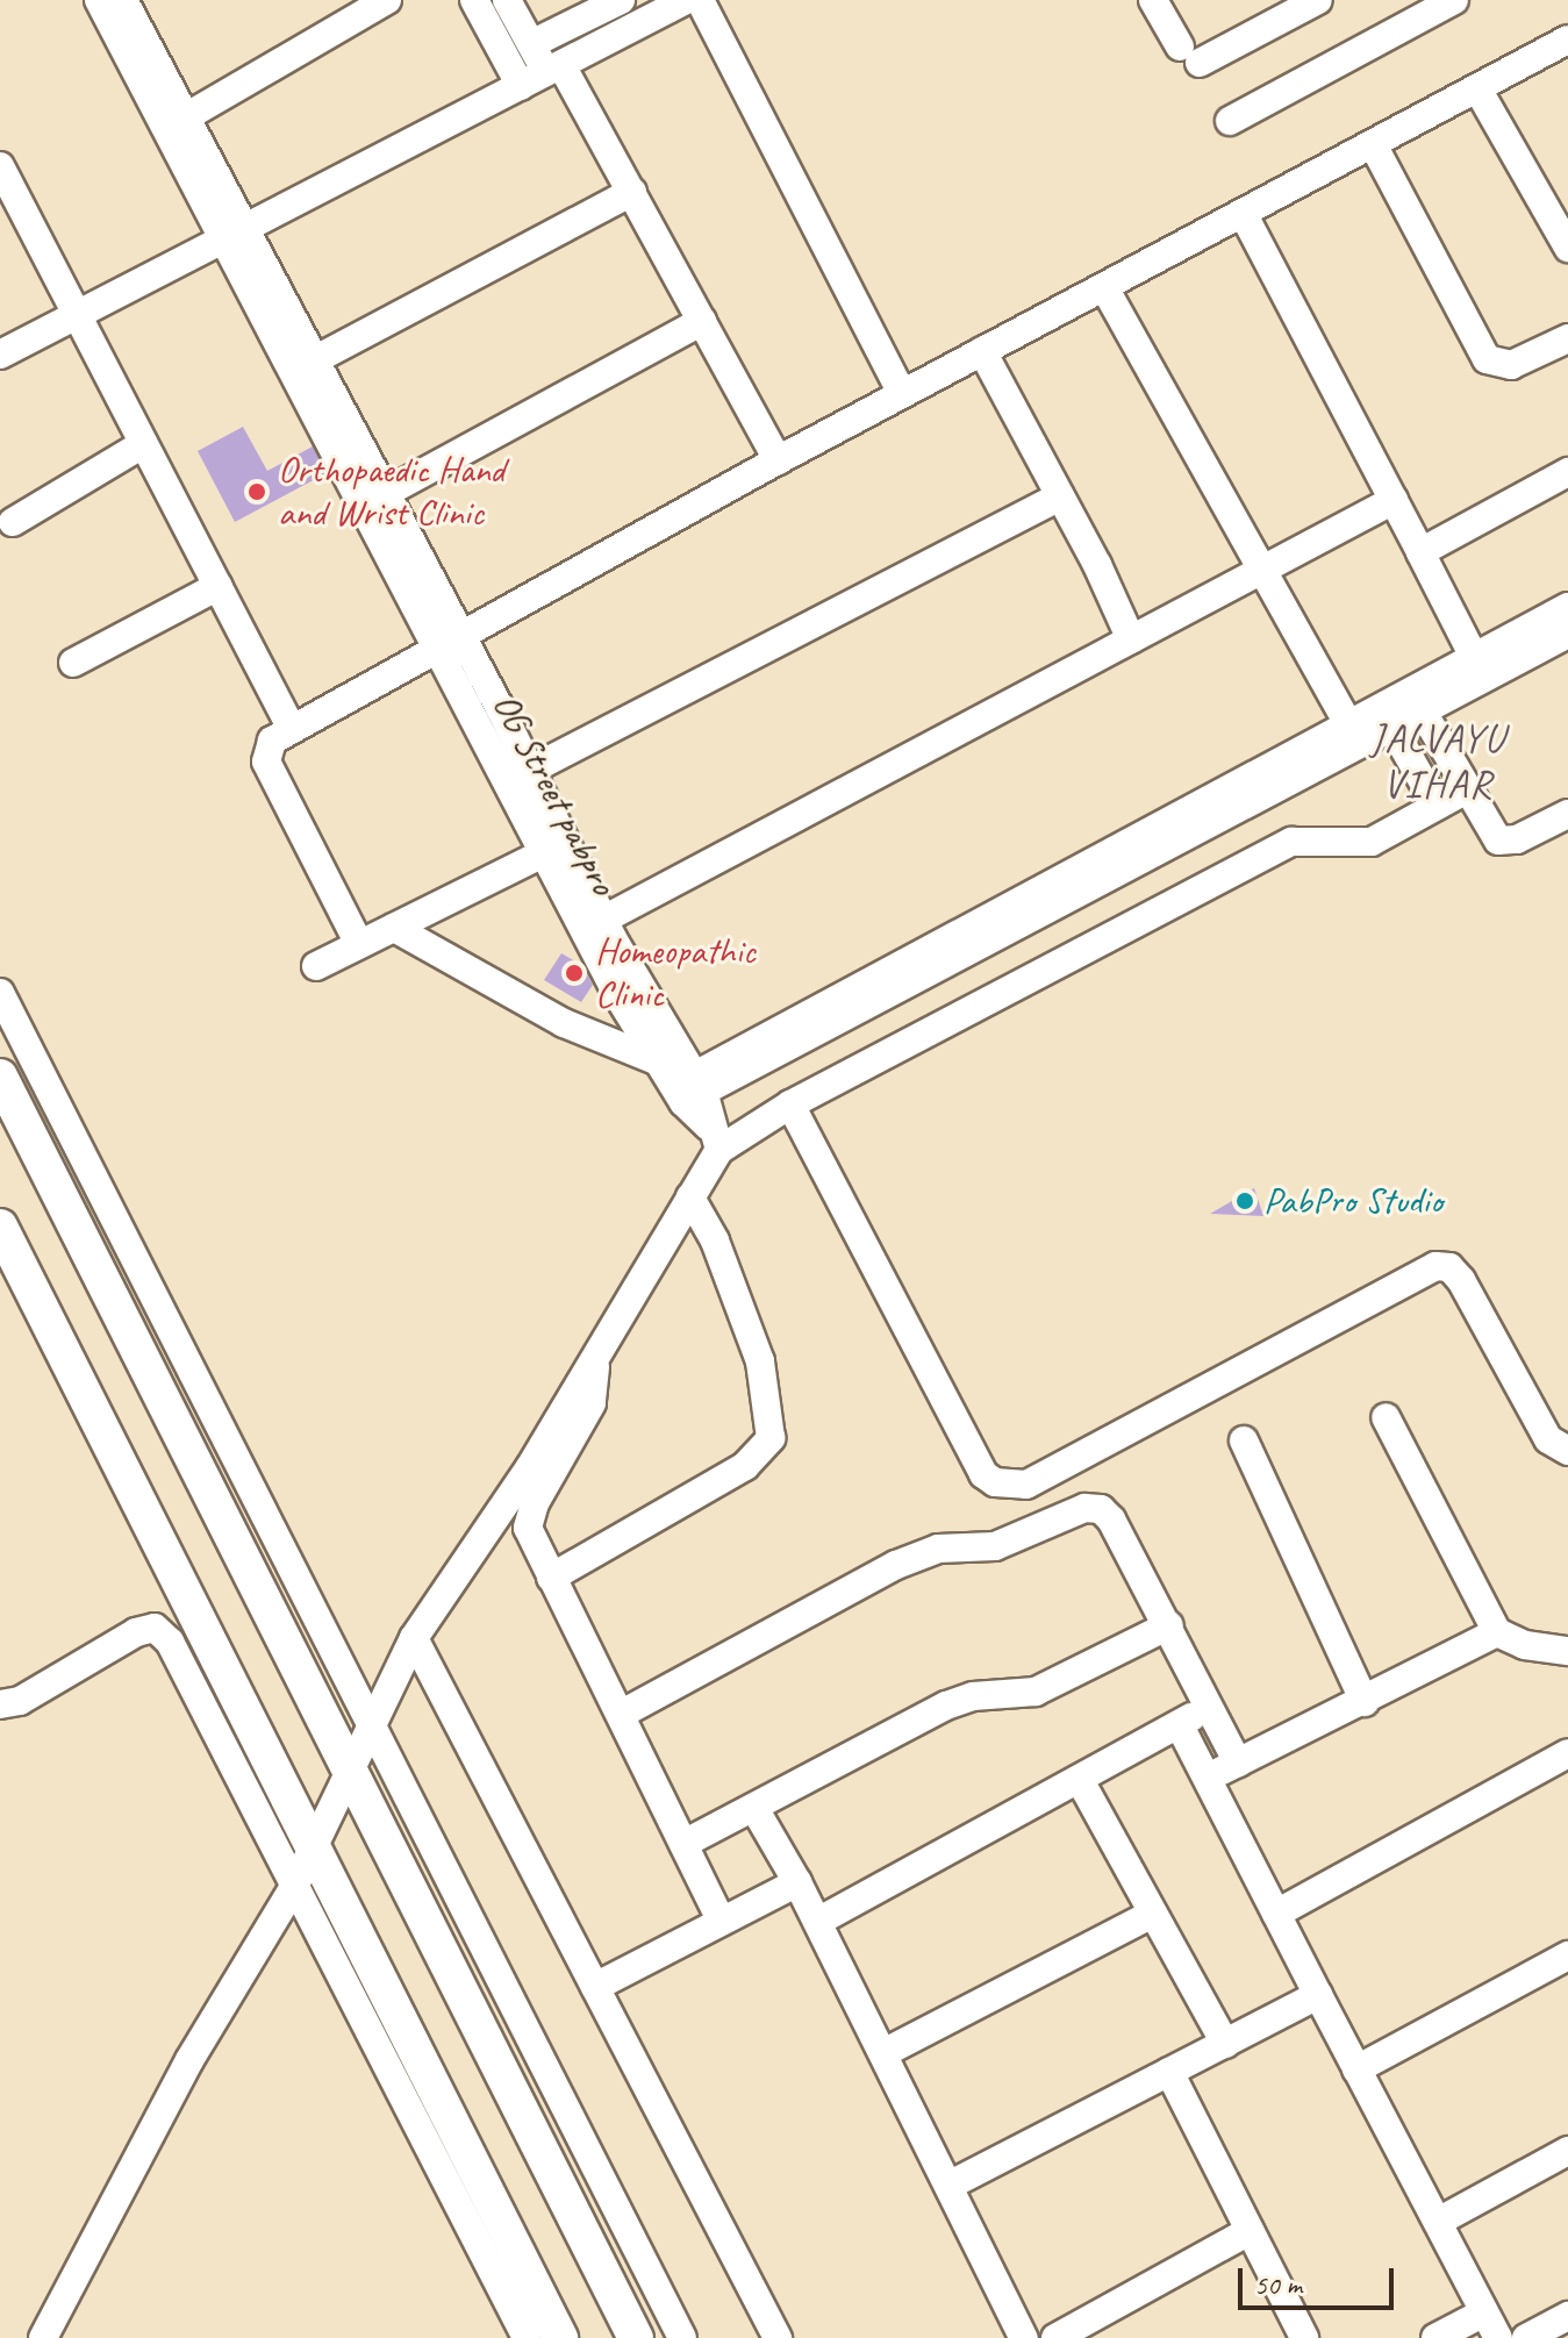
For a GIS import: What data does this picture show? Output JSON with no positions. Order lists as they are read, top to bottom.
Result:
{
  "streets": {
    "street": ["OG Street pabpro"]
  },
  "districts": ["JALVAYU VIHAR"],
  "places": ["Orthopaedic Hand and Wrist Clinic", "Homeopathic Clinic", "PabPro Studio"],
  "scale_bar": "50 m"
}
